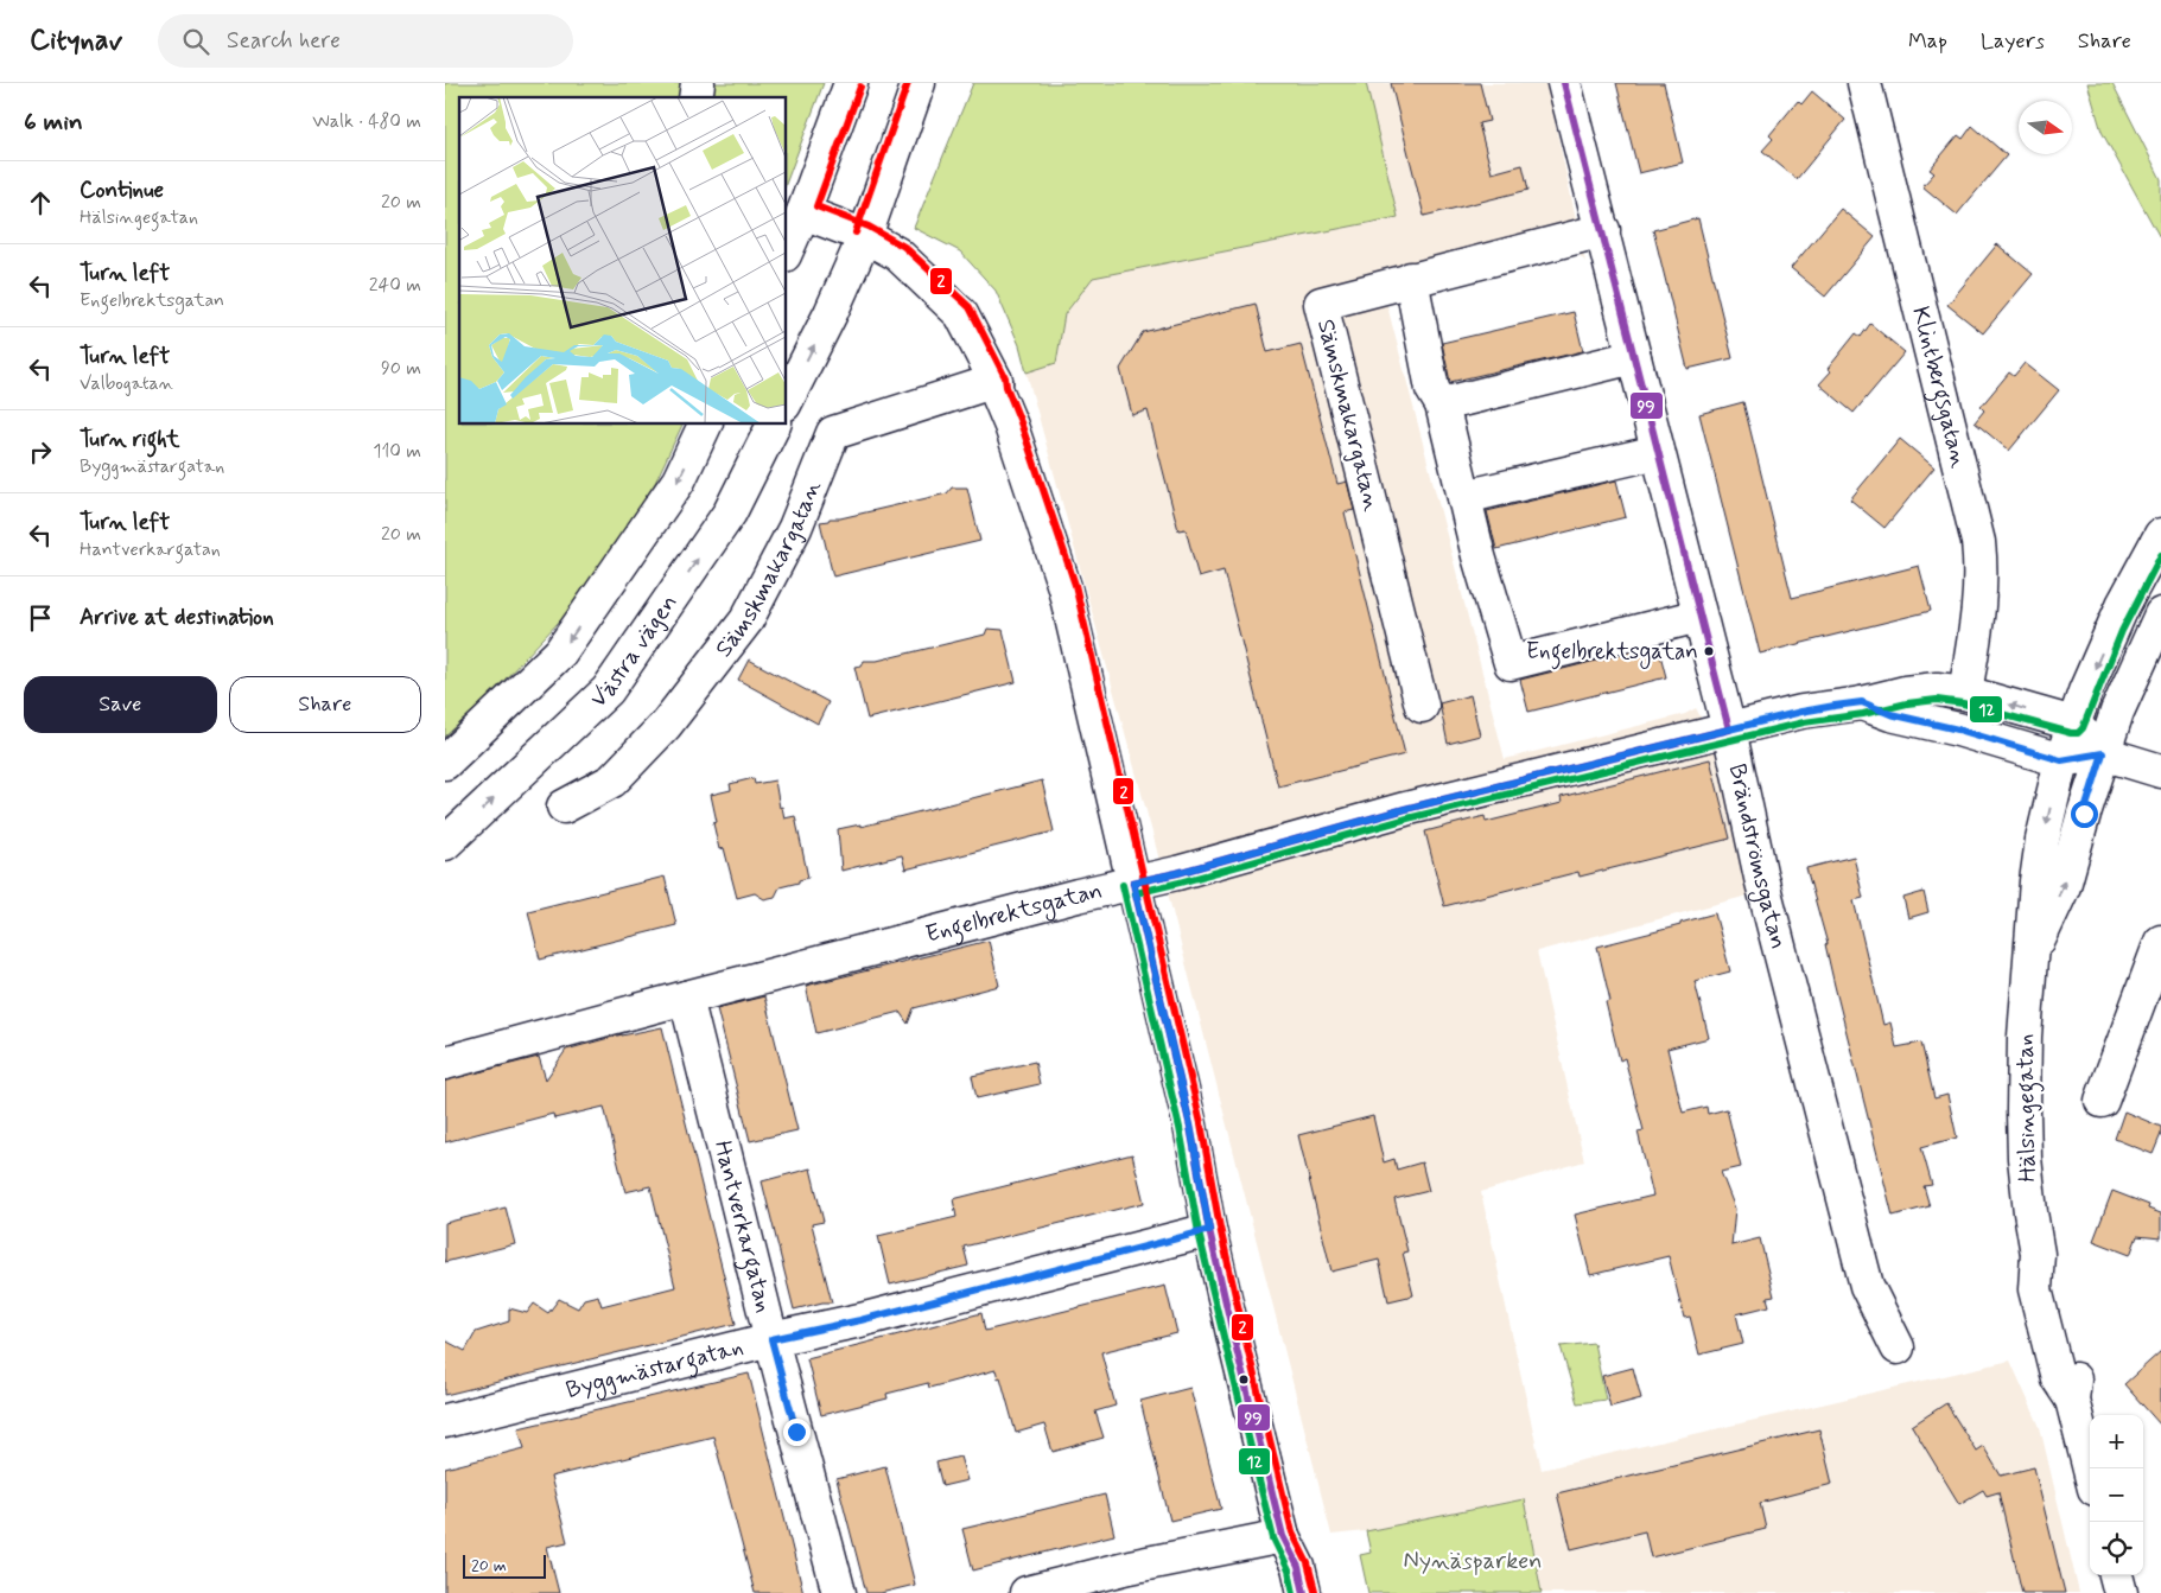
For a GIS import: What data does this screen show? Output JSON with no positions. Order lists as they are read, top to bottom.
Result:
{
  "streets": {
    "street": [
      "Klintbergsgatan",
      "Sämskmakargatan",
      "Västra vägen",
      "Brändströmsgatan",
      "Engelbrektsgatan",
      "Hälsingegatan",
      "Hantverkargatan",
      "Byggmästargatan"
    ]
  },
  "crossings": [
    ["Klintbergsgatan", "Engelbrektsgatan"],
    ["Sämskmakargatan", "Brändströmsgatan"],
    ["Brändströmsgatan", "Engelbrektsgatan"],
    ["Engelbrektsgatan", "Hälsingegatan"],
    ["Engelbrektsgatan", "Hantverkargatan"],
    ["Hantverkargatan", "Byggmästargatan"]
  ],
  "parks": ["Nynäsparken"],
  "places": ["Engelbrektsgatan"],
  "lines": ["transit line 99", "transit line 2", "transit line 12"],
  "scale_bar": "20 m",
  "north": "right",
  "page": {
    "header": "Citynav",
    "search": "Search here",
    "nav": ["Map", "Layers", "Share"],
    "heading": ["6 min", "Walk · 480 m"],
    "list": [
      ["Continue", "Hälsingegatan", "20 m"],
      ["Turn left", "Engelbrektsgatan", "240 m"],
      ["Turn left", "Valbogatan", "90 m"],
      ["Turn right", "Byggmästargatan", "110 m"],
      ["Turn left", "Hantverkargatan", "20 m"],
      "Arrive at destination"
    ],
    "buttons": ["Save", "Share"],
    "map_buttons": ["+", "−"],
    "scale": "20 m"
  }
}
